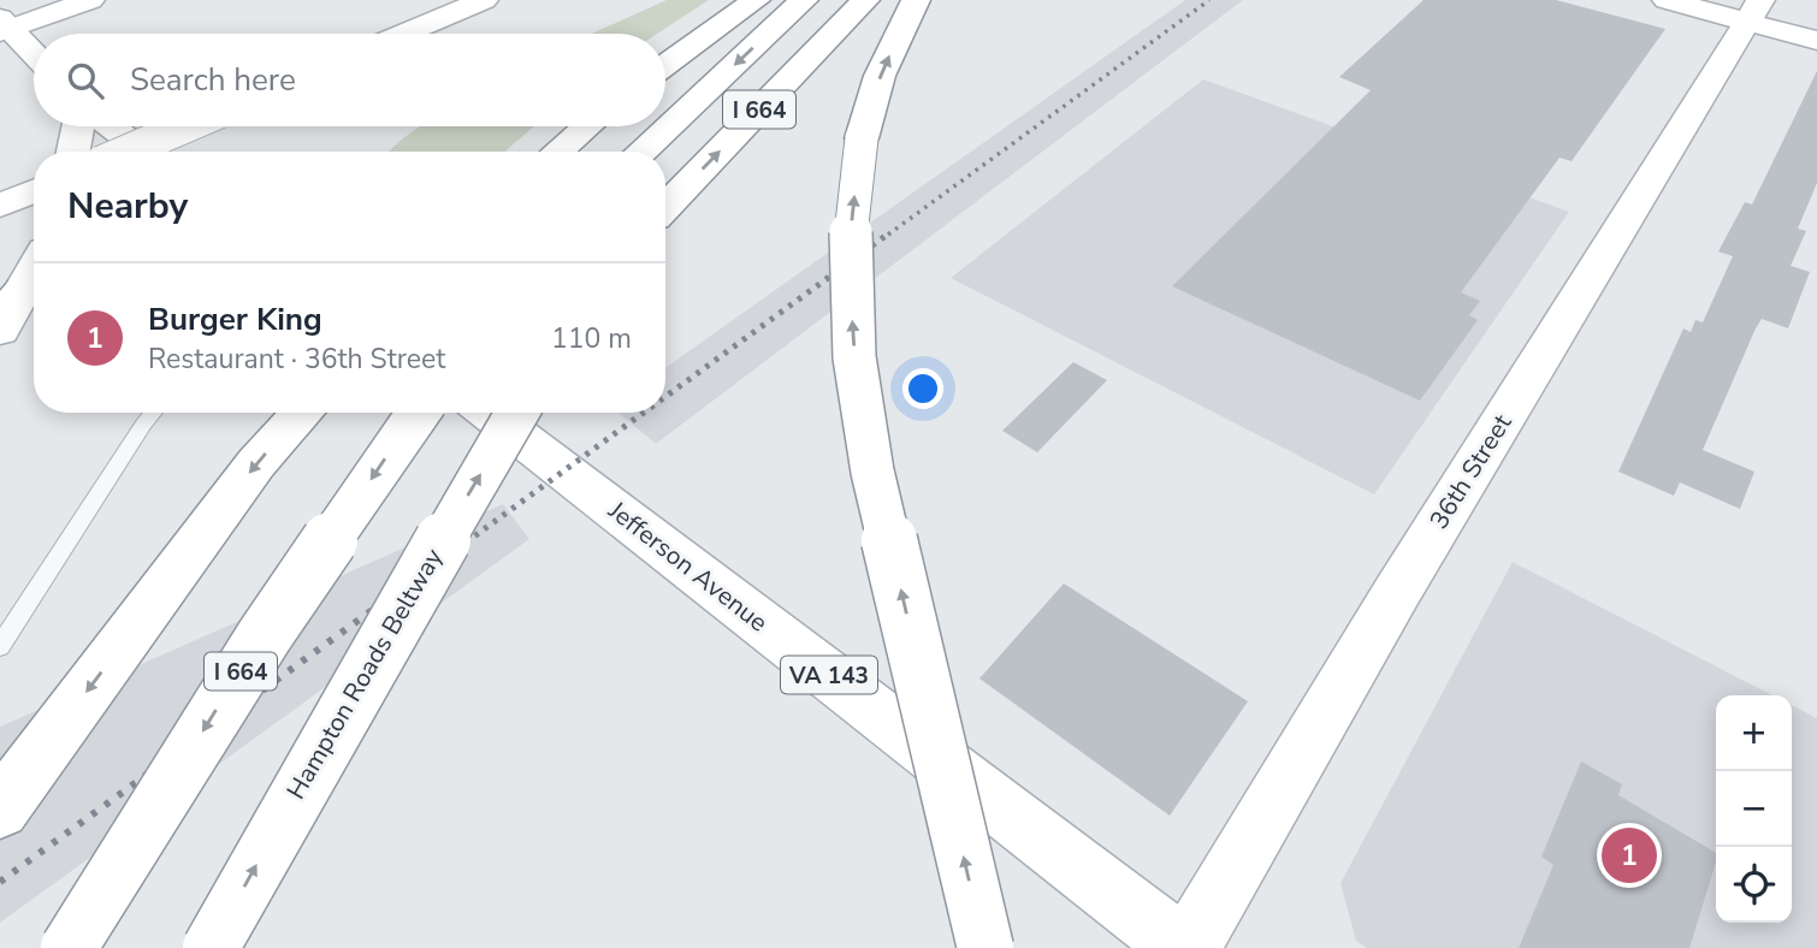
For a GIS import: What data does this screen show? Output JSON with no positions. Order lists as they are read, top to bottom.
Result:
{
  "streets": {
    "main road": [
      "I 664",
      "36th Street",
      "Jefferson Avenue",
      "Hampton Roads Beltway",
      "VA 143"
    ]
  },
  "crossings": [
    ["36th Street", "Jefferson Avenue"]
  ],
  "page": {
    "search": "Search here",
    "heading": "Nearby",
    "list": [
      {
        "mark": "1",
        "name": "Burger King",
        "note": "Restaurant · 36th Street",
        "value": "110 m"
      }
    ],
    "map_buttons": ["+", "−"],
    "pins": "1"
  }
}
